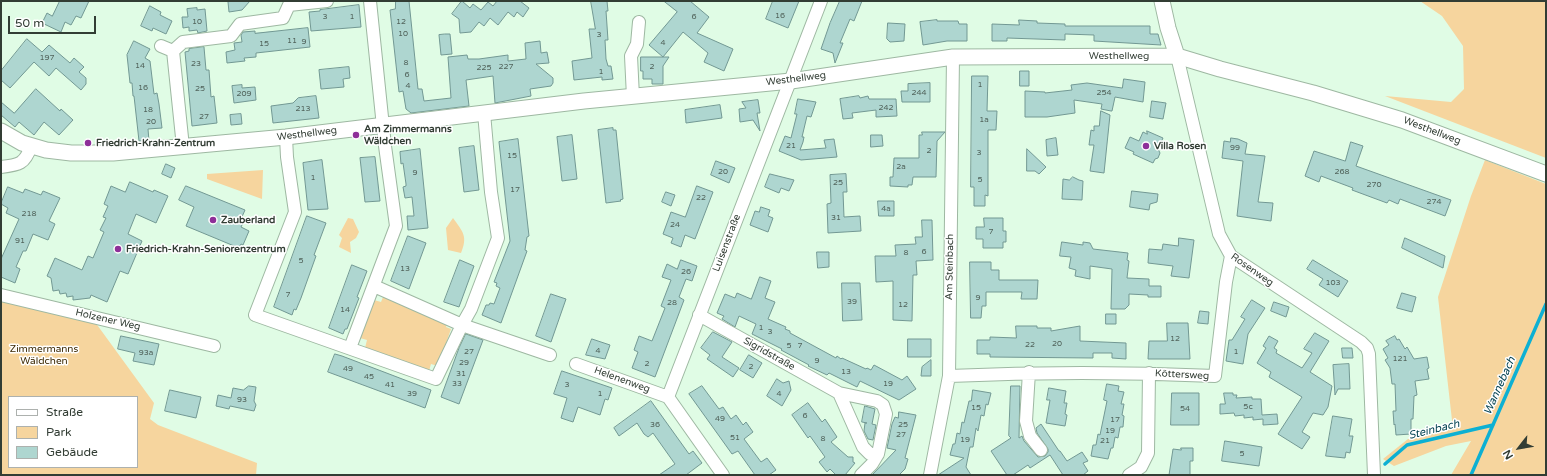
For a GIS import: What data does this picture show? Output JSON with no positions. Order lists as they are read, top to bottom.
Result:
{
  "streets": {
    "street": [
      "Westhellweg",
      "Luisenstraße",
      "Am Steinbach",
      "Rosenweg",
      "Holzener Weg",
      "Sigridstraße",
      "Köttersweg",
      "Helenenweg"
    ]
  },
  "crossings": [
    ["Westhellweg", "Luisenstraße"],
    ["Westhellweg", "Am Steinbach"],
    ["Westhellweg", "Rosenweg"],
    ["Luisenstraße", "Sigridstraße"],
    ["Luisenstraße", "Helenenweg"],
    ["Am Steinbach", "Köttersweg"],
    ["Rosenweg", "Köttersweg"]
  ],
  "water": ["Wannebach", "Steinbach"],
  "parks": ["Zimmermanns Wäldchen"],
  "places": [
    "Am Zimmermanns Wäldchen",
    "Friedrich-Krahn-Zentrum",
    "Villa Rosen",
    "Zauberland",
    "Friedrich-Krahn-Seniorenzentrum"
  ],
  "house_numbers": [
    "16",
    "3",
    "1",
    "6",
    "10",
    "12",
    "10",
    "3",
    "11",
    "9",
    "4",
    "15",
    "197",
    "8",
    "23",
    "14",
    "227",
    "2",
    "225",
    "1",
    "6",
    "1",
    "4",
    "16",
    "25",
    "244",
    "254",
    "209",
    "242",
    "213",
    "18",
    "27",
    "1a",
    "20",
    "21",
    "99",
    "2",
    "3",
    "15",
    "2a",
    "20",
    "268",
    "9",
    "1",
    "5",
    "25",
    "270",
    "17",
    "22",
    "274",
    "4a",
    "218",
    "31",
    "24",
    "7",
    "91",
    "6",
    "8",
    "5",
    "13",
    "26",
    "103",
    "7",
    "9",
    "39",
    "28",
    "12",
    "14",
    "1",
    "3",
    "12",
    "20",
    "22",
    "5",
    "7",
    "4",
    "27",
    "1",
    "93a",
    "121",
    "9",
    "29",
    "2",
    "2",
    "49",
    "13",
    "31",
    "45",
    "33",
    "19",
    "41",
    "3",
    "39",
    "1",
    "4",
    "93",
    "5c",
    "15",
    "54",
    "6",
    "49",
    "17",
    "36",
    "25",
    "19",
    "27",
    "51",
    "8",
    "19",
    "21",
    "5"
  ],
  "legend": ["Straße", "Park", "Gebäude"],
  "scale_bar": "50 m",
  "north": "bottom left"
}
